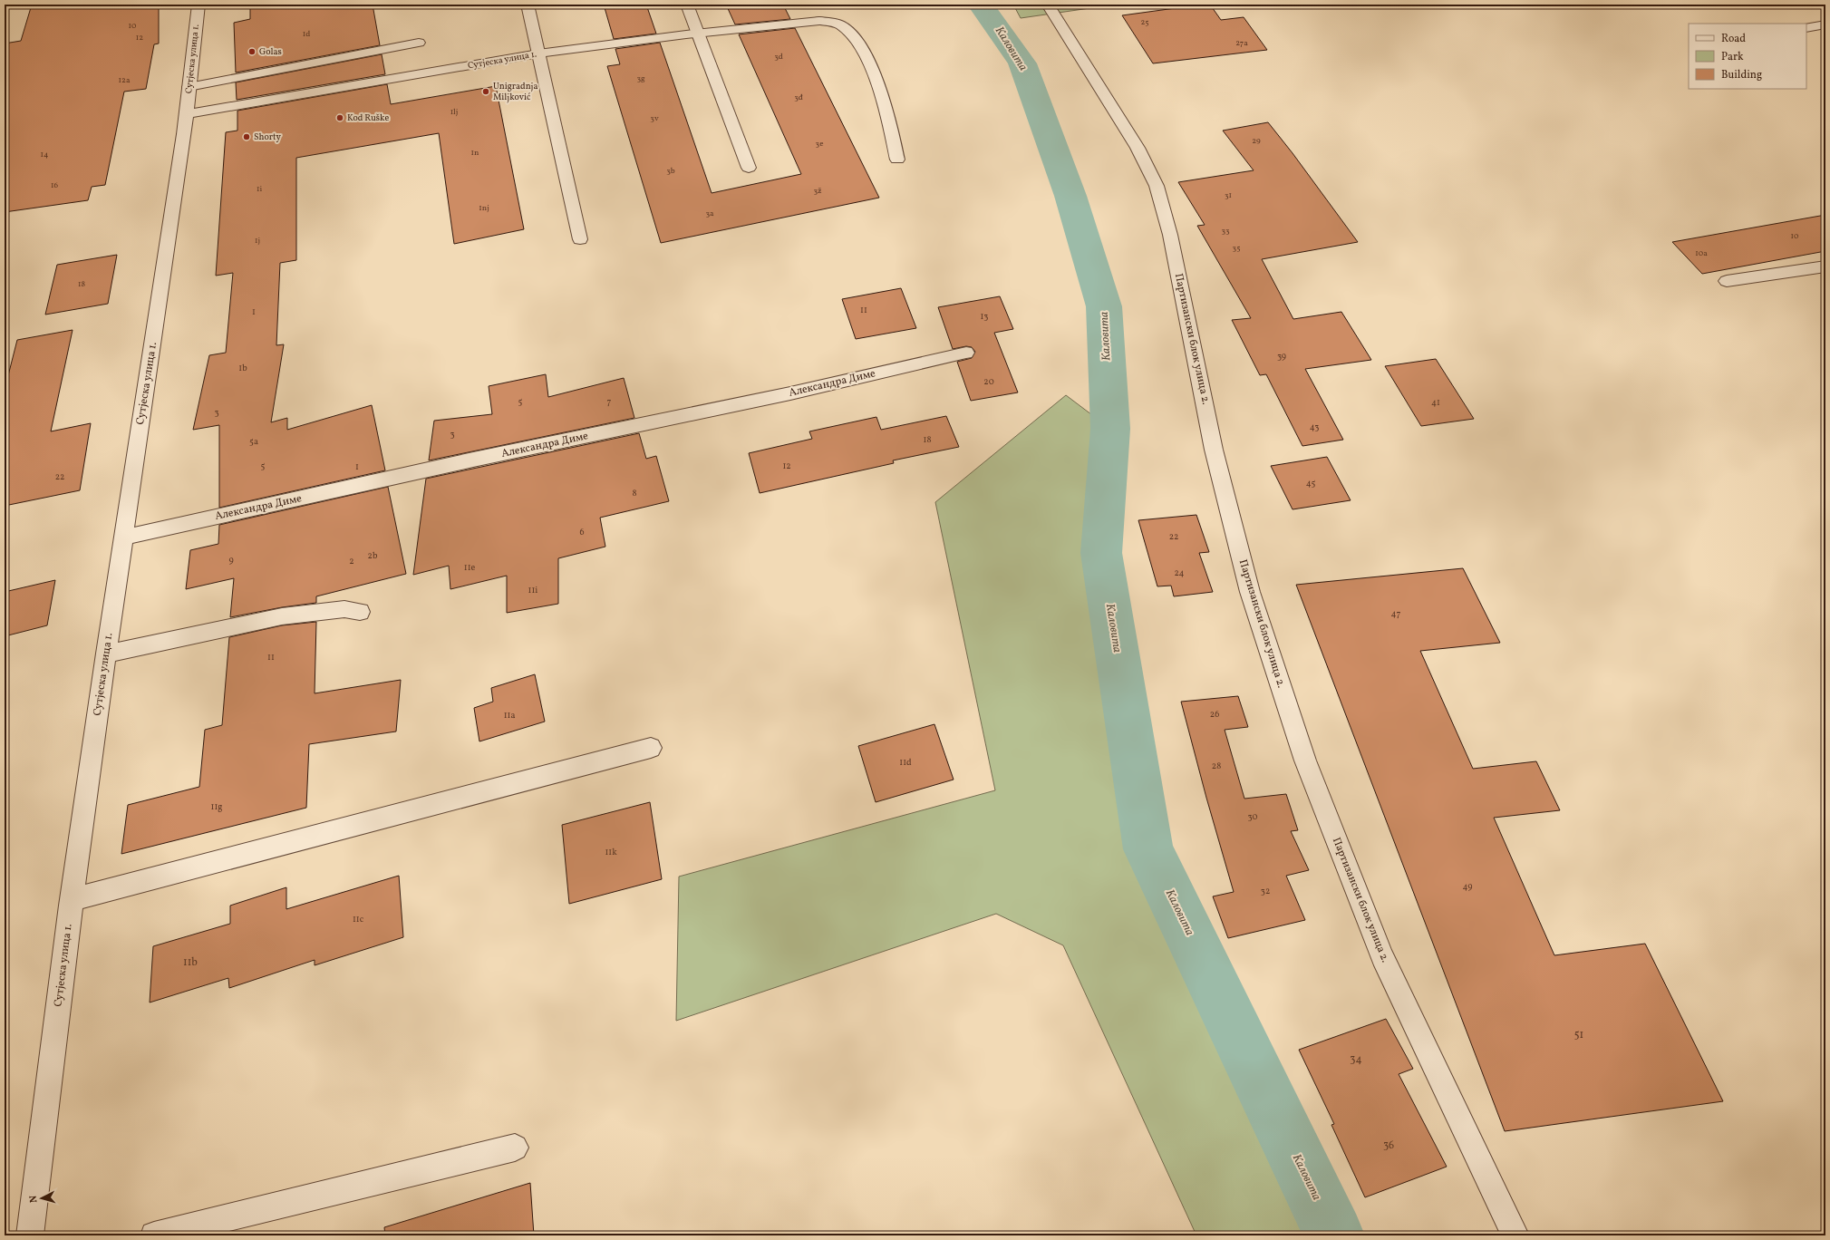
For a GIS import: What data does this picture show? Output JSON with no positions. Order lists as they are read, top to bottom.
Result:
{
  "streets": {
    "street": ["Сутјеска улица 1.", "Партизански блок улица 2.", "Александра Диме"]
  },
  "crossings": [
    ["Сутјеска улица 1.", "Александра Диме"]
  ],
  "water": ["Каловита"],
  "places": [
    "Golas",
    "Unigradnja Miljković",
    "Kod Ruške",
    "Shorty"
  ],
  "house_numbers": [
    "25",
    "10",
    "1d",
    "12",
    "27a",
    "3d",
    "3g",
    "12a",
    "3đ",
    "1lj",
    "3v",
    "29",
    "3e",
    "1n",
    "14",
    "3b",
    "16",
    "1i",
    "3ž",
    "31",
    "1nj",
    "3a",
    "33",
    "10",
    "1j",
    "35",
    "10a",
    "18",
    "11",
    "1",
    "13",
    "39",
    "1b",
    "20",
    "5",
    "7",
    "41",
    "3",
    "43",
    "3",
    "18",
    "5a",
    "5",
    "12",
    "1",
    "22",
    "45",
    "8",
    "6",
    "22",
    "2b",
    "9",
    "2",
    "11e",
    "24",
    "11i",
    "47",
    "11",
    "26",
    "11a",
    "11d",
    "28",
    "11g",
    "30",
    "11k",
    "49",
    "32",
    "11c",
    "11b",
    "51",
    "34",
    "36"
  ],
  "legend": ["Road", "Park", "Building"],
  "north": "left"
}
